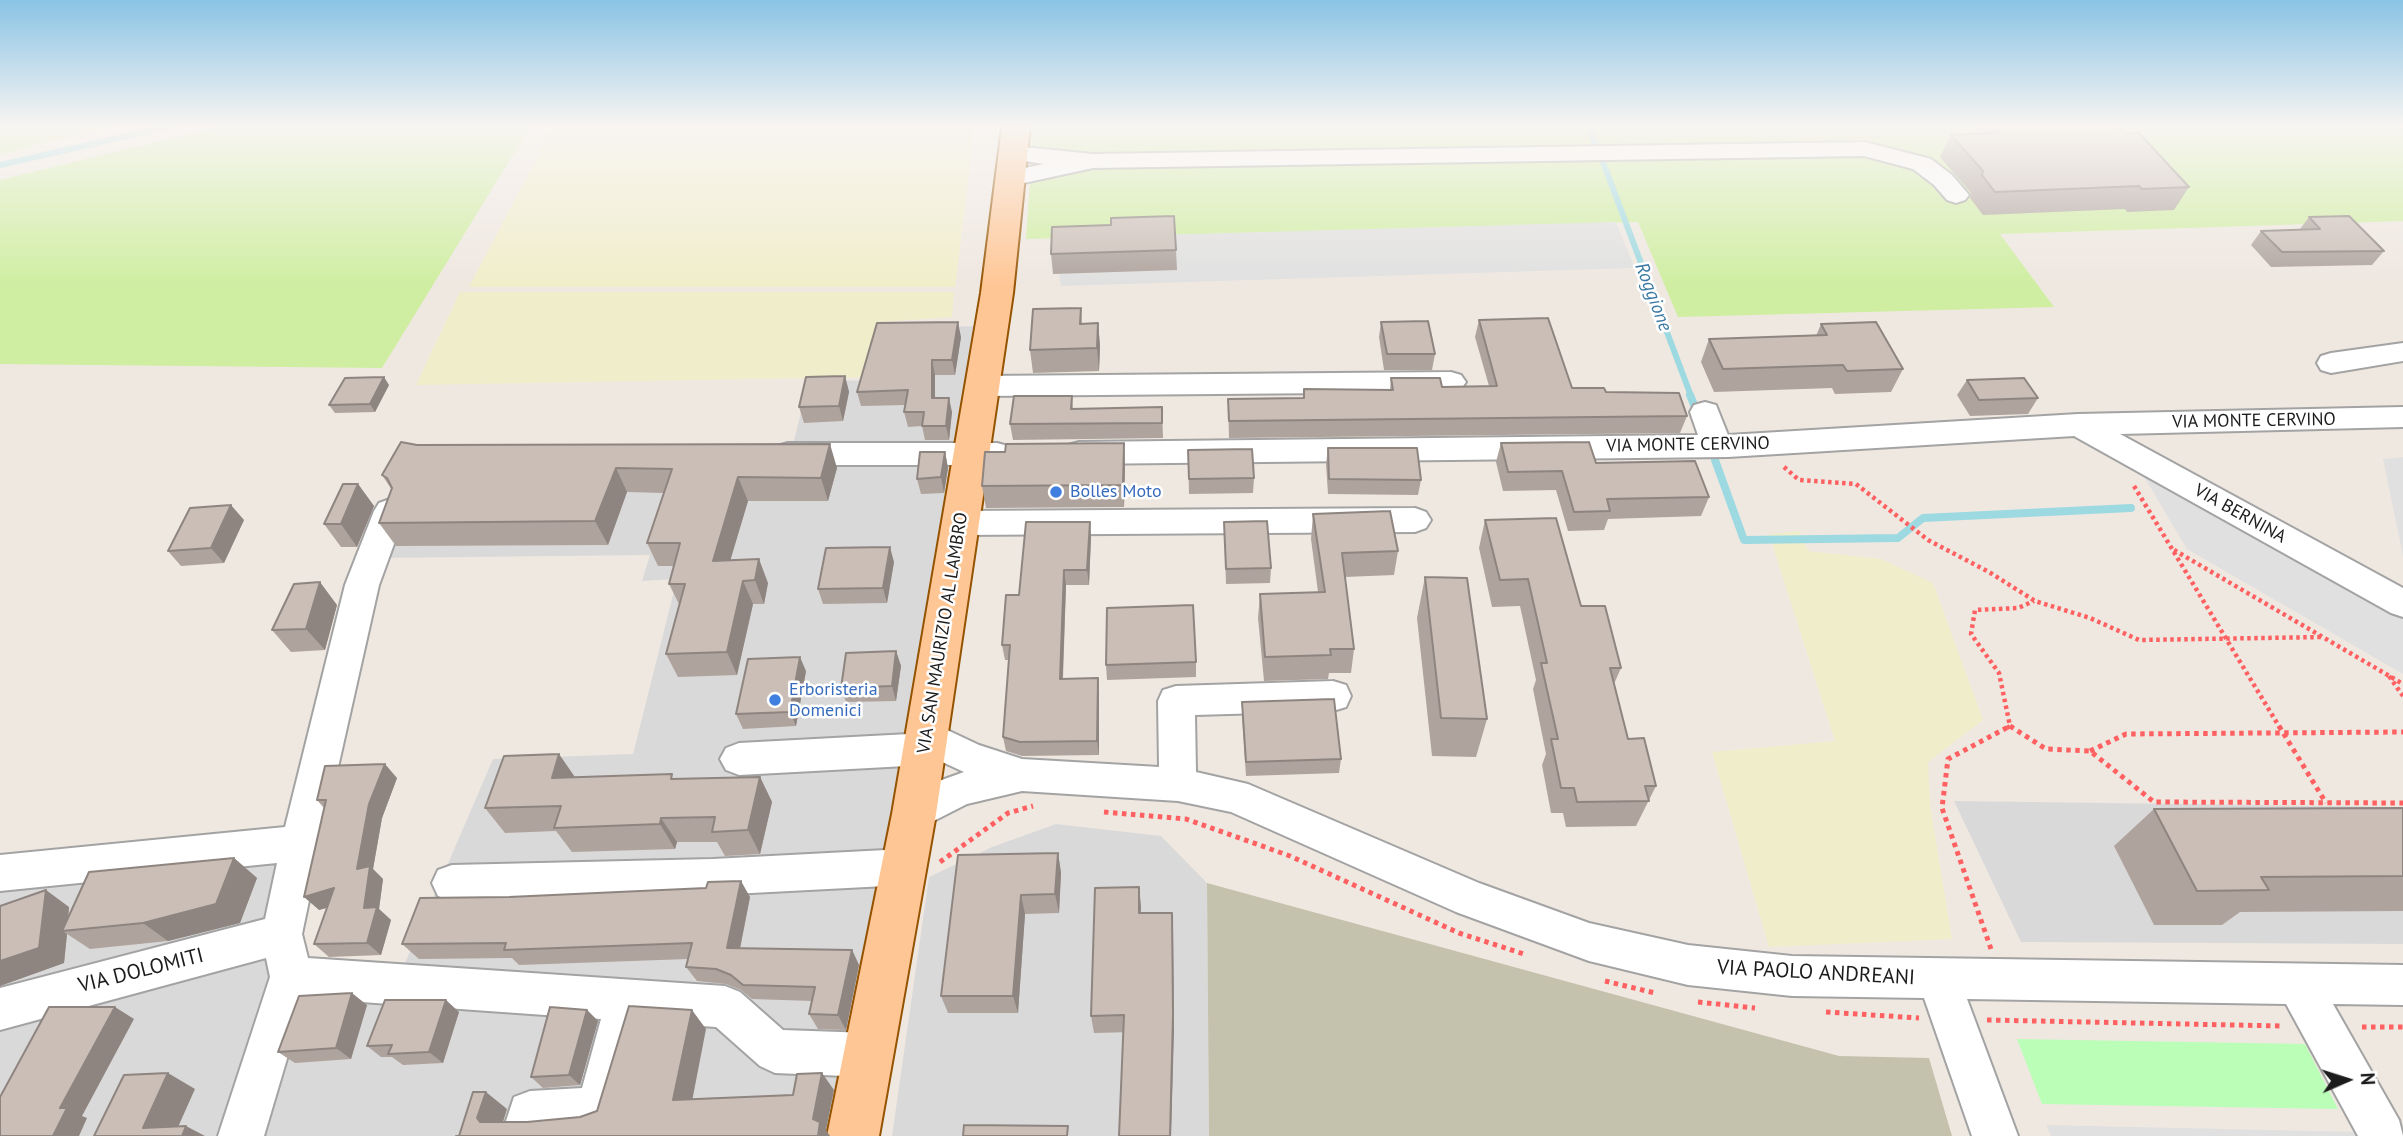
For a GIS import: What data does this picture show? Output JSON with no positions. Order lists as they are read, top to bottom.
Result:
{
  "streets": {
    "main road": ["VIA SAN MAURIZIO AL LAMBRO"],
    "street": [
      "VIA MONTE CERVINO",
      "VIA BERNINA",
      "VIA DOLOMITI",
      "VIA PAOLO ANDREANI"
    ]
  },
  "crossings": [
    ["VIA MONTE CERVINO", "VIA BERNINA"],
    ["VIA MONTE CERVINO", "VIA SAN MAURIZIO AL LAMBRO"],
    ["VIA SAN MAURIZIO AL LAMBRO", "VIA PAOLO ANDREANI"]
  ],
  "water": ["Roggione"],
  "places": ["Bolles Moto", "Erboristeria Domenici"],
  "north": "right"
}
